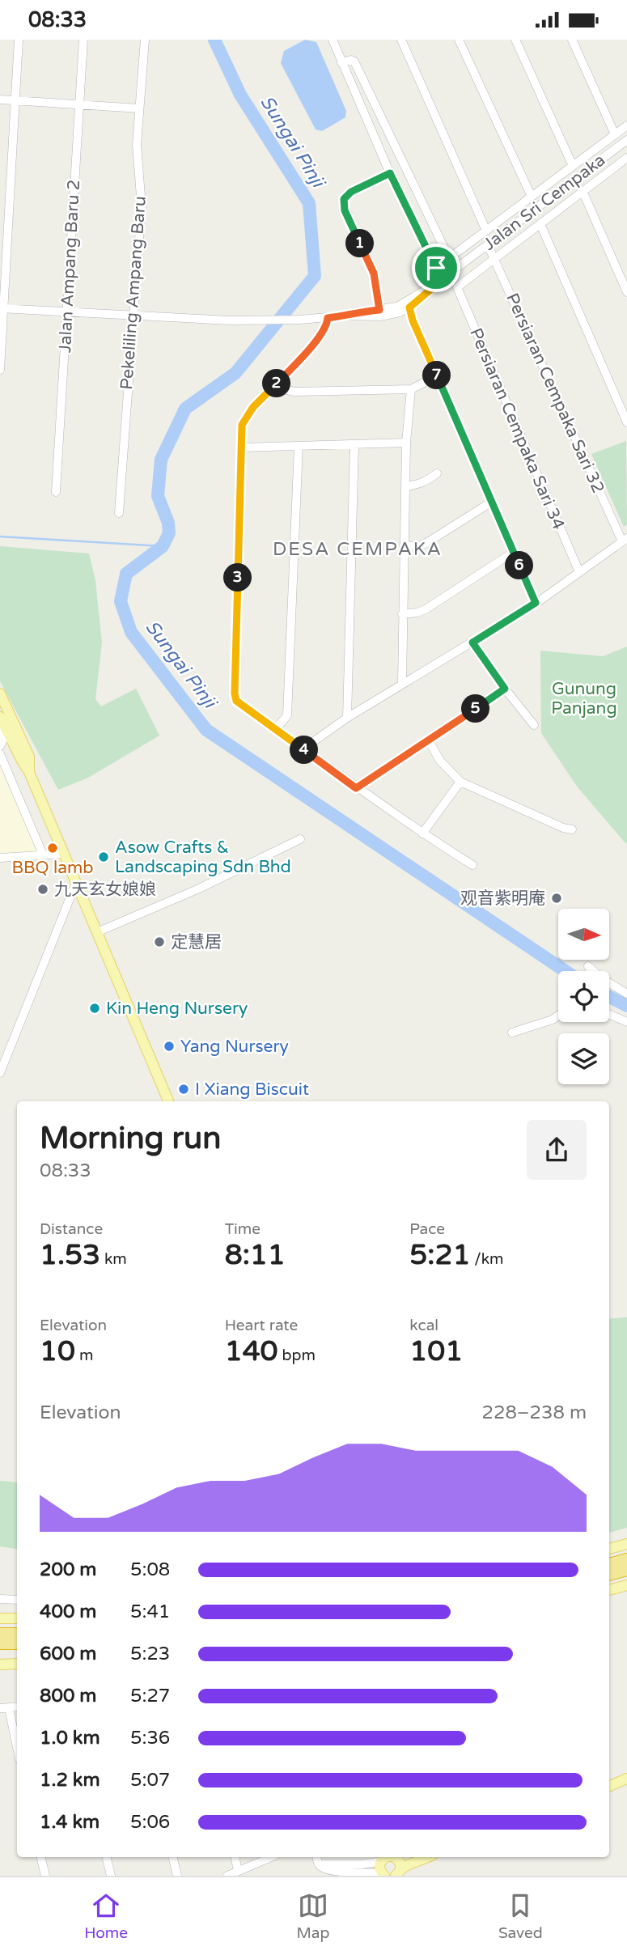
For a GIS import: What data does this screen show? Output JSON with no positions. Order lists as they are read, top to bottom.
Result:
{
  "streets": {
    "street": [
      "Jalan Sri Cempaka",
      "Jalan Ampang Baru 2",
      "Pekeliling Ampang Baru",
      "Persiaran Cempaka Sari 32",
      "Persiaran Cempaka Sari 34"
    ]
  },
  "crossings": [
    ["Jalan Sri Cempaka", "Jalan Ampang Baru 2"],
    ["Jalan Sri Cempaka", "Pekeliling Ampang Baru"],
    ["Jalan Sri Cempaka", "Persiaran Cempaka Sari 32"],
    ["Persiaran Cempaka Sari 32", "Persiaran Cempaka Sari 34"]
  ],
  "districts": ["DESA CEMPAKA"],
  "water": ["Sungai Pinji"],
  "parks": ["Gunung Panjang"],
  "places": [
    "BBQ lamb",
    "Asow Crafts & Landscaping Sdn Bhd",
    "九天玄女娘娘",
    "观音紫明庵",
    "定慧居",
    "Kin Heng Nursery",
    "Yang Nursery",
    "I Xiang Biscuit"
  ],
  "north": "right",
  "page": {
    "status": "08:33",
    "pins": [
      "1",
      "7",
      "2",
      "6",
      "3",
      "5",
      "4"
    ],
    "heading": ["Morning run", "08:33"],
    "stats": [
      ["Distance", "1.53 km"],
      ["Time", "8:11"],
      ["Pace", "5:21 /km"],
      ["Elevation", "10 m"],
      ["Heart rate", "140 bpm"],
      ["kcal", "101"]
    ],
    "chart": ["Elevation", "228–238 m"],
    "list": [
      {
        "name": "200 m",
        "note": "5:08"
      },
      {
        "name": "400 m",
        "note": "5:41"
      },
      {
        "name": "600 m",
        "note": "5:23"
      },
      {
        "name": "800 m",
        "note": "5:27"
      },
      {
        "name": "1.0 km",
        "note": "5:36"
      },
      {
        "name": "1.2 km",
        "note": "5:07"
      },
      {
        "name": "1.4 km",
        "note": "5:06"
      }
    ],
    "tabs": ["Home", "Map", "Saved"]
  }
}
